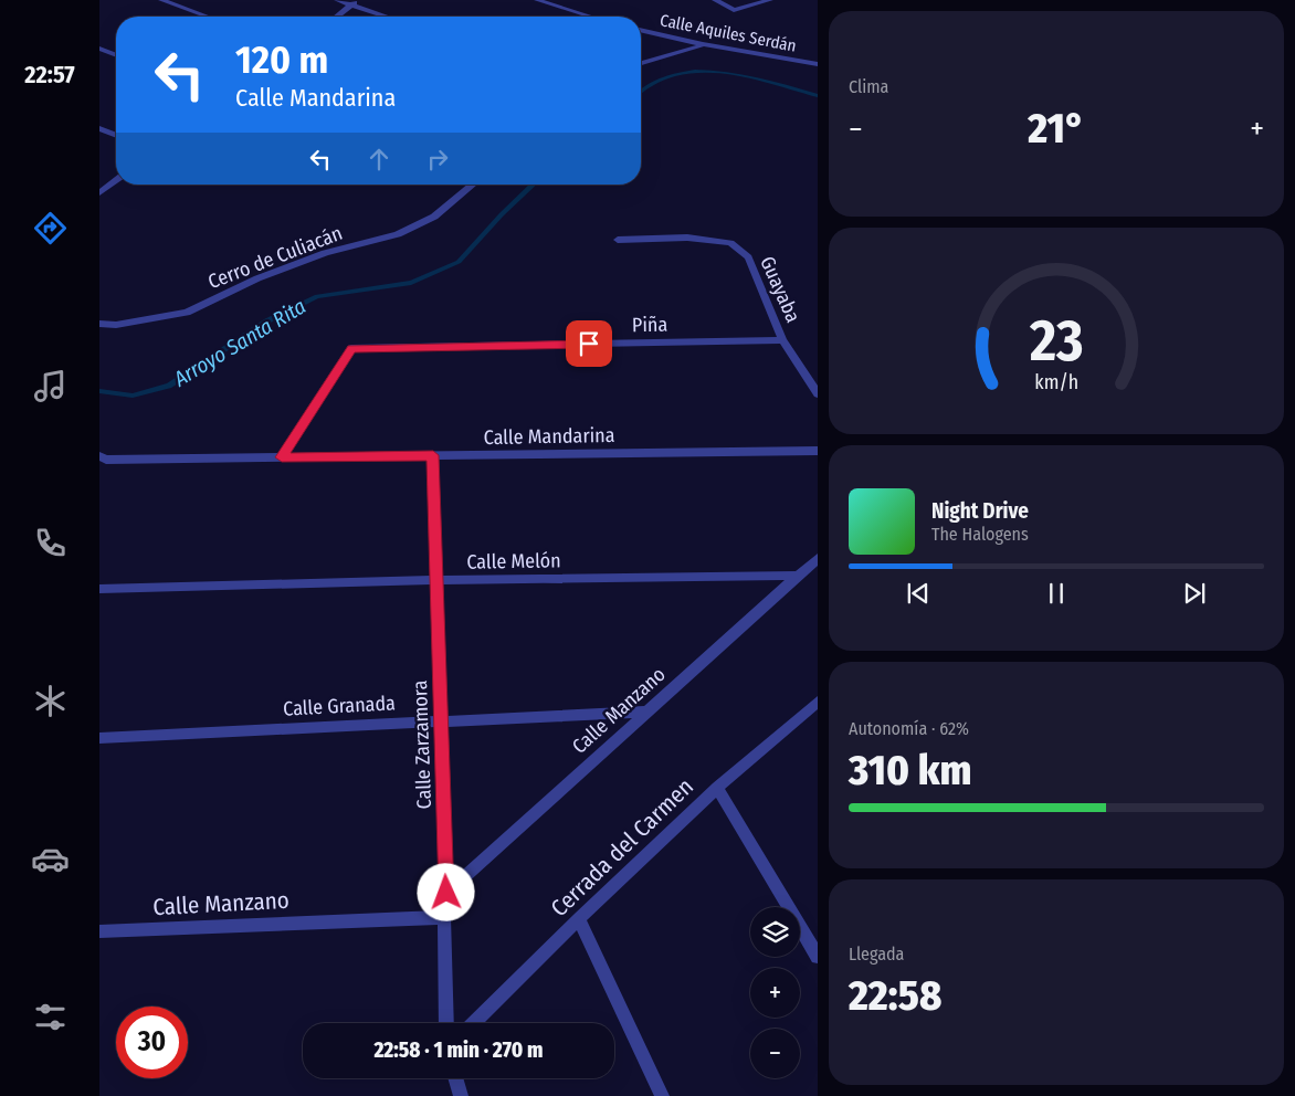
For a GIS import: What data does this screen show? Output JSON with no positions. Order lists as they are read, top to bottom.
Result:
{
  "streets": {
    "street": [
      "Calle Aquiles Serdán",
      "Cerro de Culiacán",
      "Guayaba",
      "Piña",
      "Calle Mandarina",
      "Calle Melón",
      "Calle Granada",
      "Calle Manzano",
      "Calle Zarzamora",
      "Cerrada del Carmen"
    ]
  },
  "crossings": [
    ["Guayaba", "Piña"],
    ["Piña", "Calle Mandarina"],
    ["Calle Mandarina", "Calle Zarzamora"],
    ["Calle Melón", "Calle Manzano"],
    ["Calle Melón", "Calle Zarzamora"],
    ["Calle Granada", "Calle Manzano"],
    ["Calle Granada", "Calle Zarzamora"],
    ["Calle Manzano", "Calle Zarzamora"]
  ],
  "water": ["Arroyo Santa Rita"],
  "page": {
    "tabs": "22:57",
    "tile": [
      "Clima",
      ["Autonomía · 62%", "310 km"],
      ["Llegada", "22:58"]
    ],
    "turn": ["120 m", "Calle Mandarina"],
    "heat": ["−", "21°", "+"],
    "song": ["Night Drive", "The Halogens"],
    "map_buttons": ["+", "−"],
    "limit": "30",
    "trip": "22:58 · 1 min · 270 m",
    "gauge": ["23", "km/h"]
  }
}
